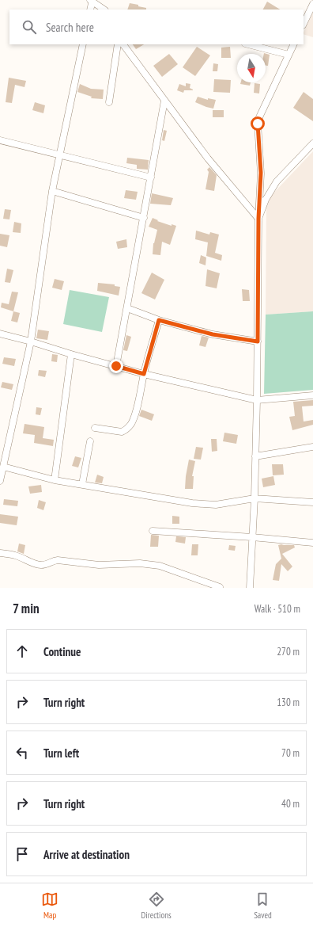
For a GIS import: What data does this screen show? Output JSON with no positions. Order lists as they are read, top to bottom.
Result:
{
  "north": "bottom",
  "page": {
    "search": "Search here",
    "heading": ["7 min", "Walk · 510 m"],
    "list": [
      ["Continue", "270 m"],
      ["Turn right", "130 m"],
      ["Turn left", "70 m"],
      ["Turn right", "40 m"],
      "Arrive at destination"
    ],
    "nav": ["Map", "Directions", "Saved"]
  }
}
